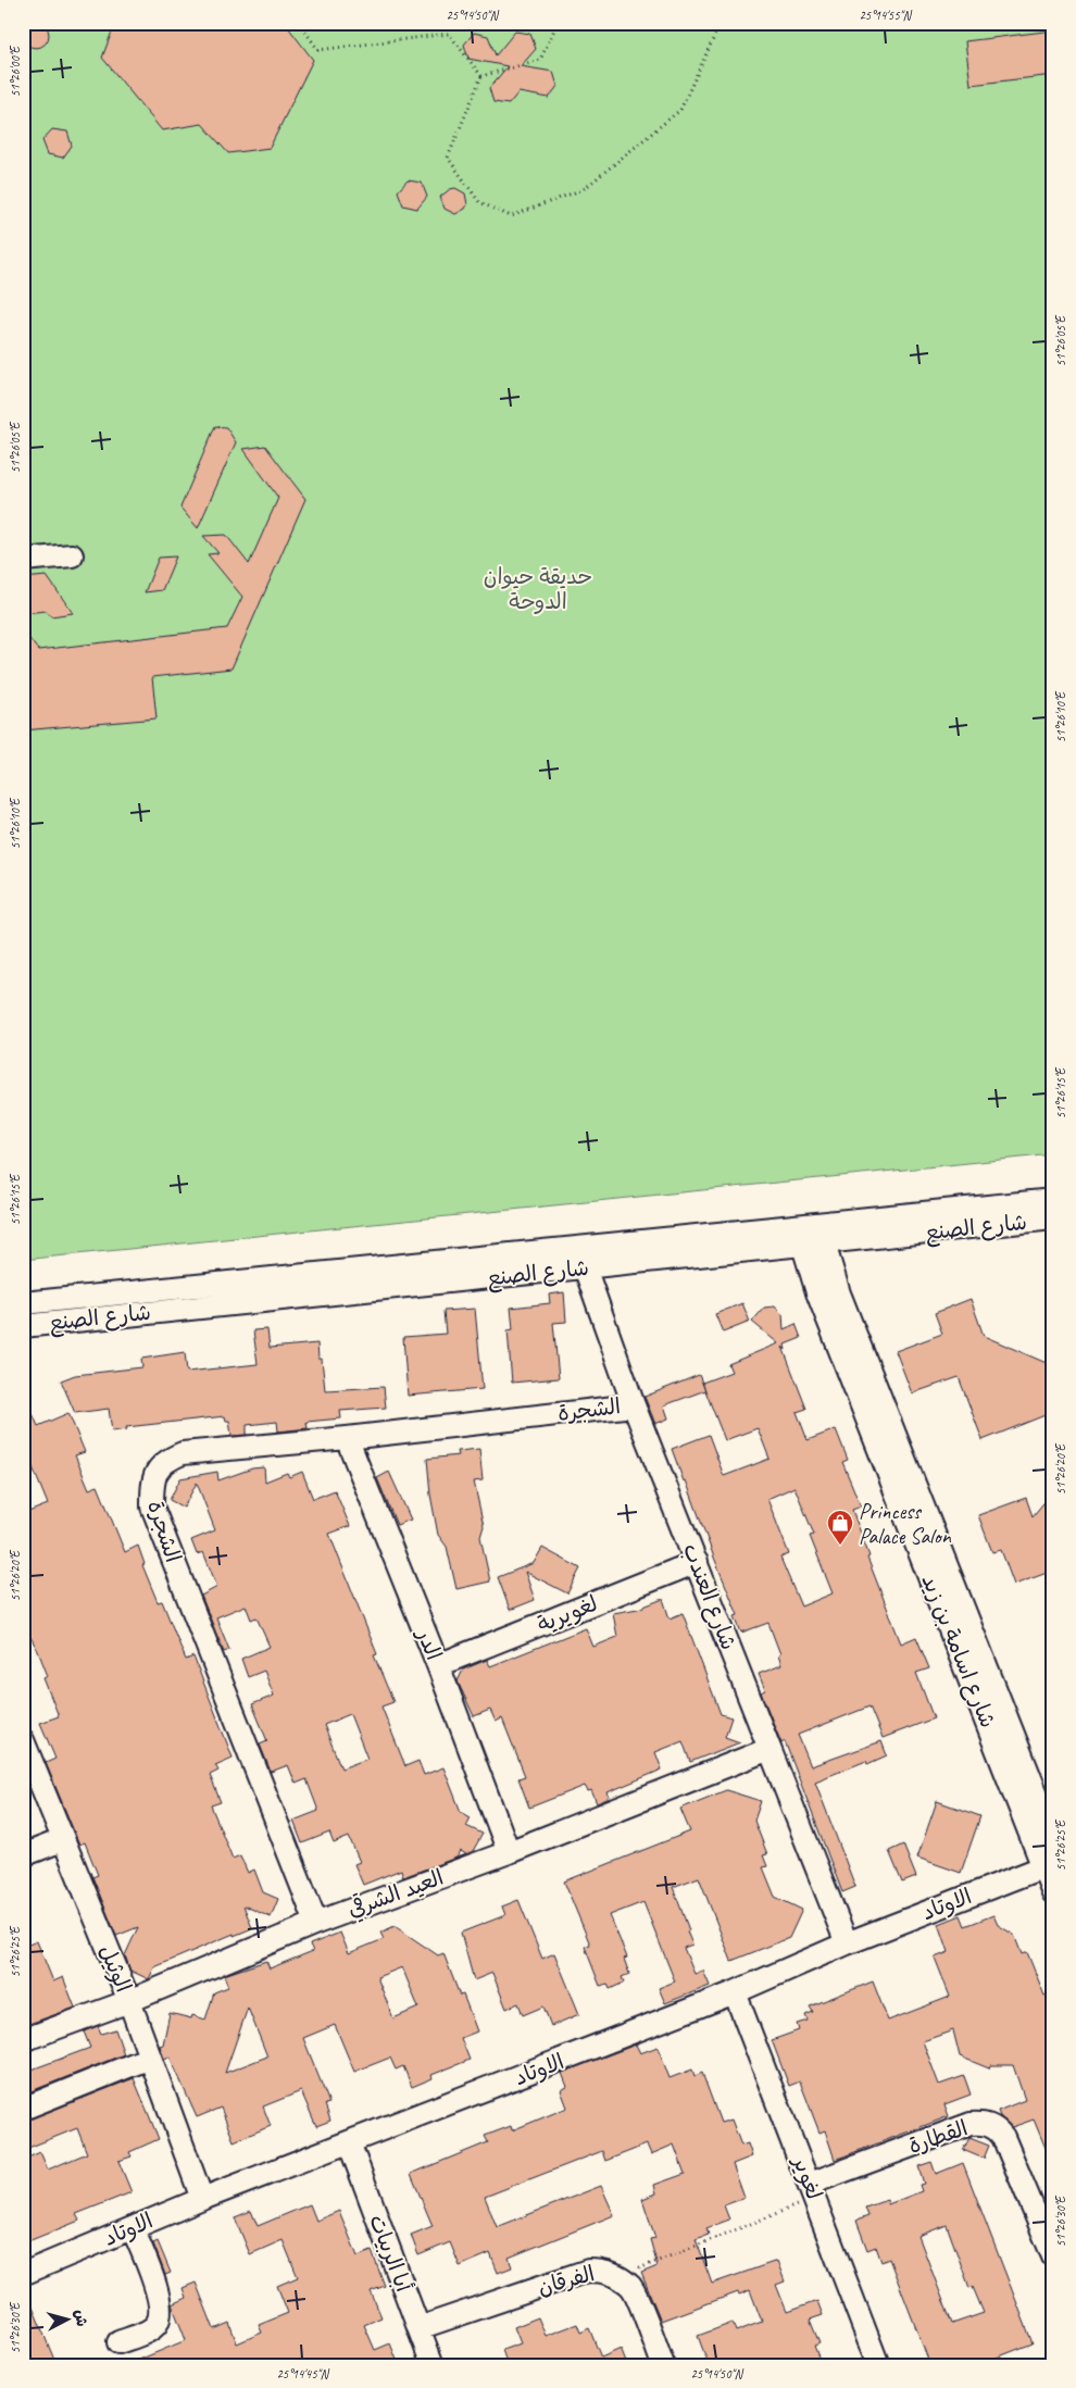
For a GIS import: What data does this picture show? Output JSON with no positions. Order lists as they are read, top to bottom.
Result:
{
  "streets": {
    "street": [
      "شارع الصنع",
      "الشجرة",
      "شارع العندب",
      "لغويرية",
      "الدر",
      "شارع اسامة بن زيد",
      "العيد الشرقي",
      "الاوتاد",
      "الوثيل",
      "القطارة",
      "لغوير",
      "أبا الربيات",
      "الفرقان"
    ]
  },
  "crossings": [
    ["شارع الصنع", "شارع العندب"],
    ["شارع الصنع", "شارع اسامة بن زيد"],
    ["الشجرة", "شارع العندب"],
    ["الشجرة", "الدر"],
    ["الشجرة", "العيد الشرقي"],
    ["شارع العندب", "لغويرية"],
    ["شارع العندب", "العيد الشرقي"],
    ["شارع العندب", "الاوتاد"],
    ["لغويرية", "الدر"],
    ["الدر", "العيد الشرقي"],
    ["شارع اسامة بن زيد", "الاوتاد"],
    ["العيد الشرقي", "الوثيل"],
    ["الاوتاد", "الوثيل"],
    ["الاوتاد", "لغوير"],
    ["الاوتاد", "أبا الربيات"],
    ["القطارة", "لغوير"],
    ["أبا الربيات", "الفرقان"]
  ],
  "parks": ["حديقة حيوان الدوحة"],
  "places": {
    "shop": ["Princess Palace Salon"]
  },
  "north": "right",
  "coordinates": [
    "25°14'50\"N",
    "25°14'55\"N",
    "51°26'00\"E",
    "51°26'05\"E",
    "51°26'10\"E",
    "51°26'15\"E",
    "51°26'20\"E",
    "51°26'25\"E",
    "51°26'30\"E",
    "25°14'45\"N"
  ]
}
